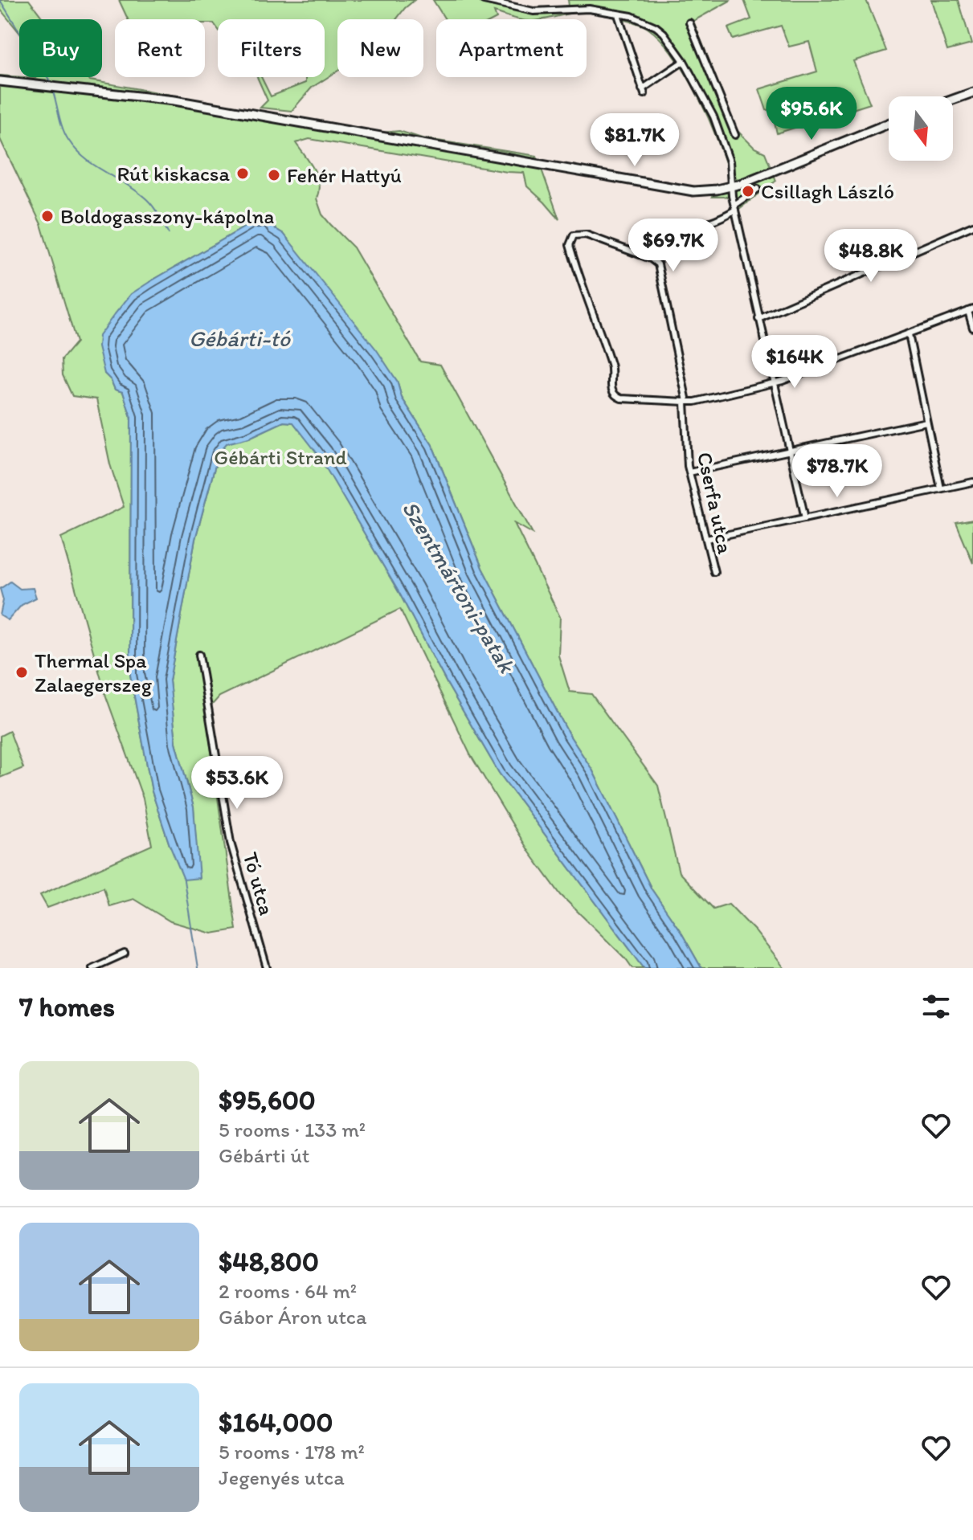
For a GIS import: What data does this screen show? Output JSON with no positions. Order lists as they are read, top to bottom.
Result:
{
  "streets": {
    "street": ["Cserfa utca", "Tó utca"]
  },
  "water": ["Gébárti-tó", "Szentmártoni-patak"],
  "parks": ["Gébárti Strand"],
  "places": [
    "Rút kiskacsa",
    "Fehér Hattyú",
    "Csillagh László",
    "Boldogasszony-kápolna",
    "Thermal Spa Zalaegerszeg"
  ],
  "north": "bottom",
  "page": {
    "chip": [
      "Buy",
      "Rent",
      "Filters",
      "New",
      "Apartment"
    ],
    "price": [
      "$95.6K",
      "$81.7K",
      "$69.7K",
      "$48.8K",
      "$164K",
      "$78.7K",
      "$53.6K"
    ],
    "heading": "7 homes",
    "list": [
      {
        "name": "$95,600",
        "note": "5 rooms · 133 m² · Gébárti út"
      },
      {
        "name": "$48,800",
        "note": "2 rooms · 64 m² · Gábor Áron utca"
      },
      {
        "name": "$164,000",
        "note": "5 rooms · 178 m² · Jegenyés utca"
      }
    ]
  }
}
